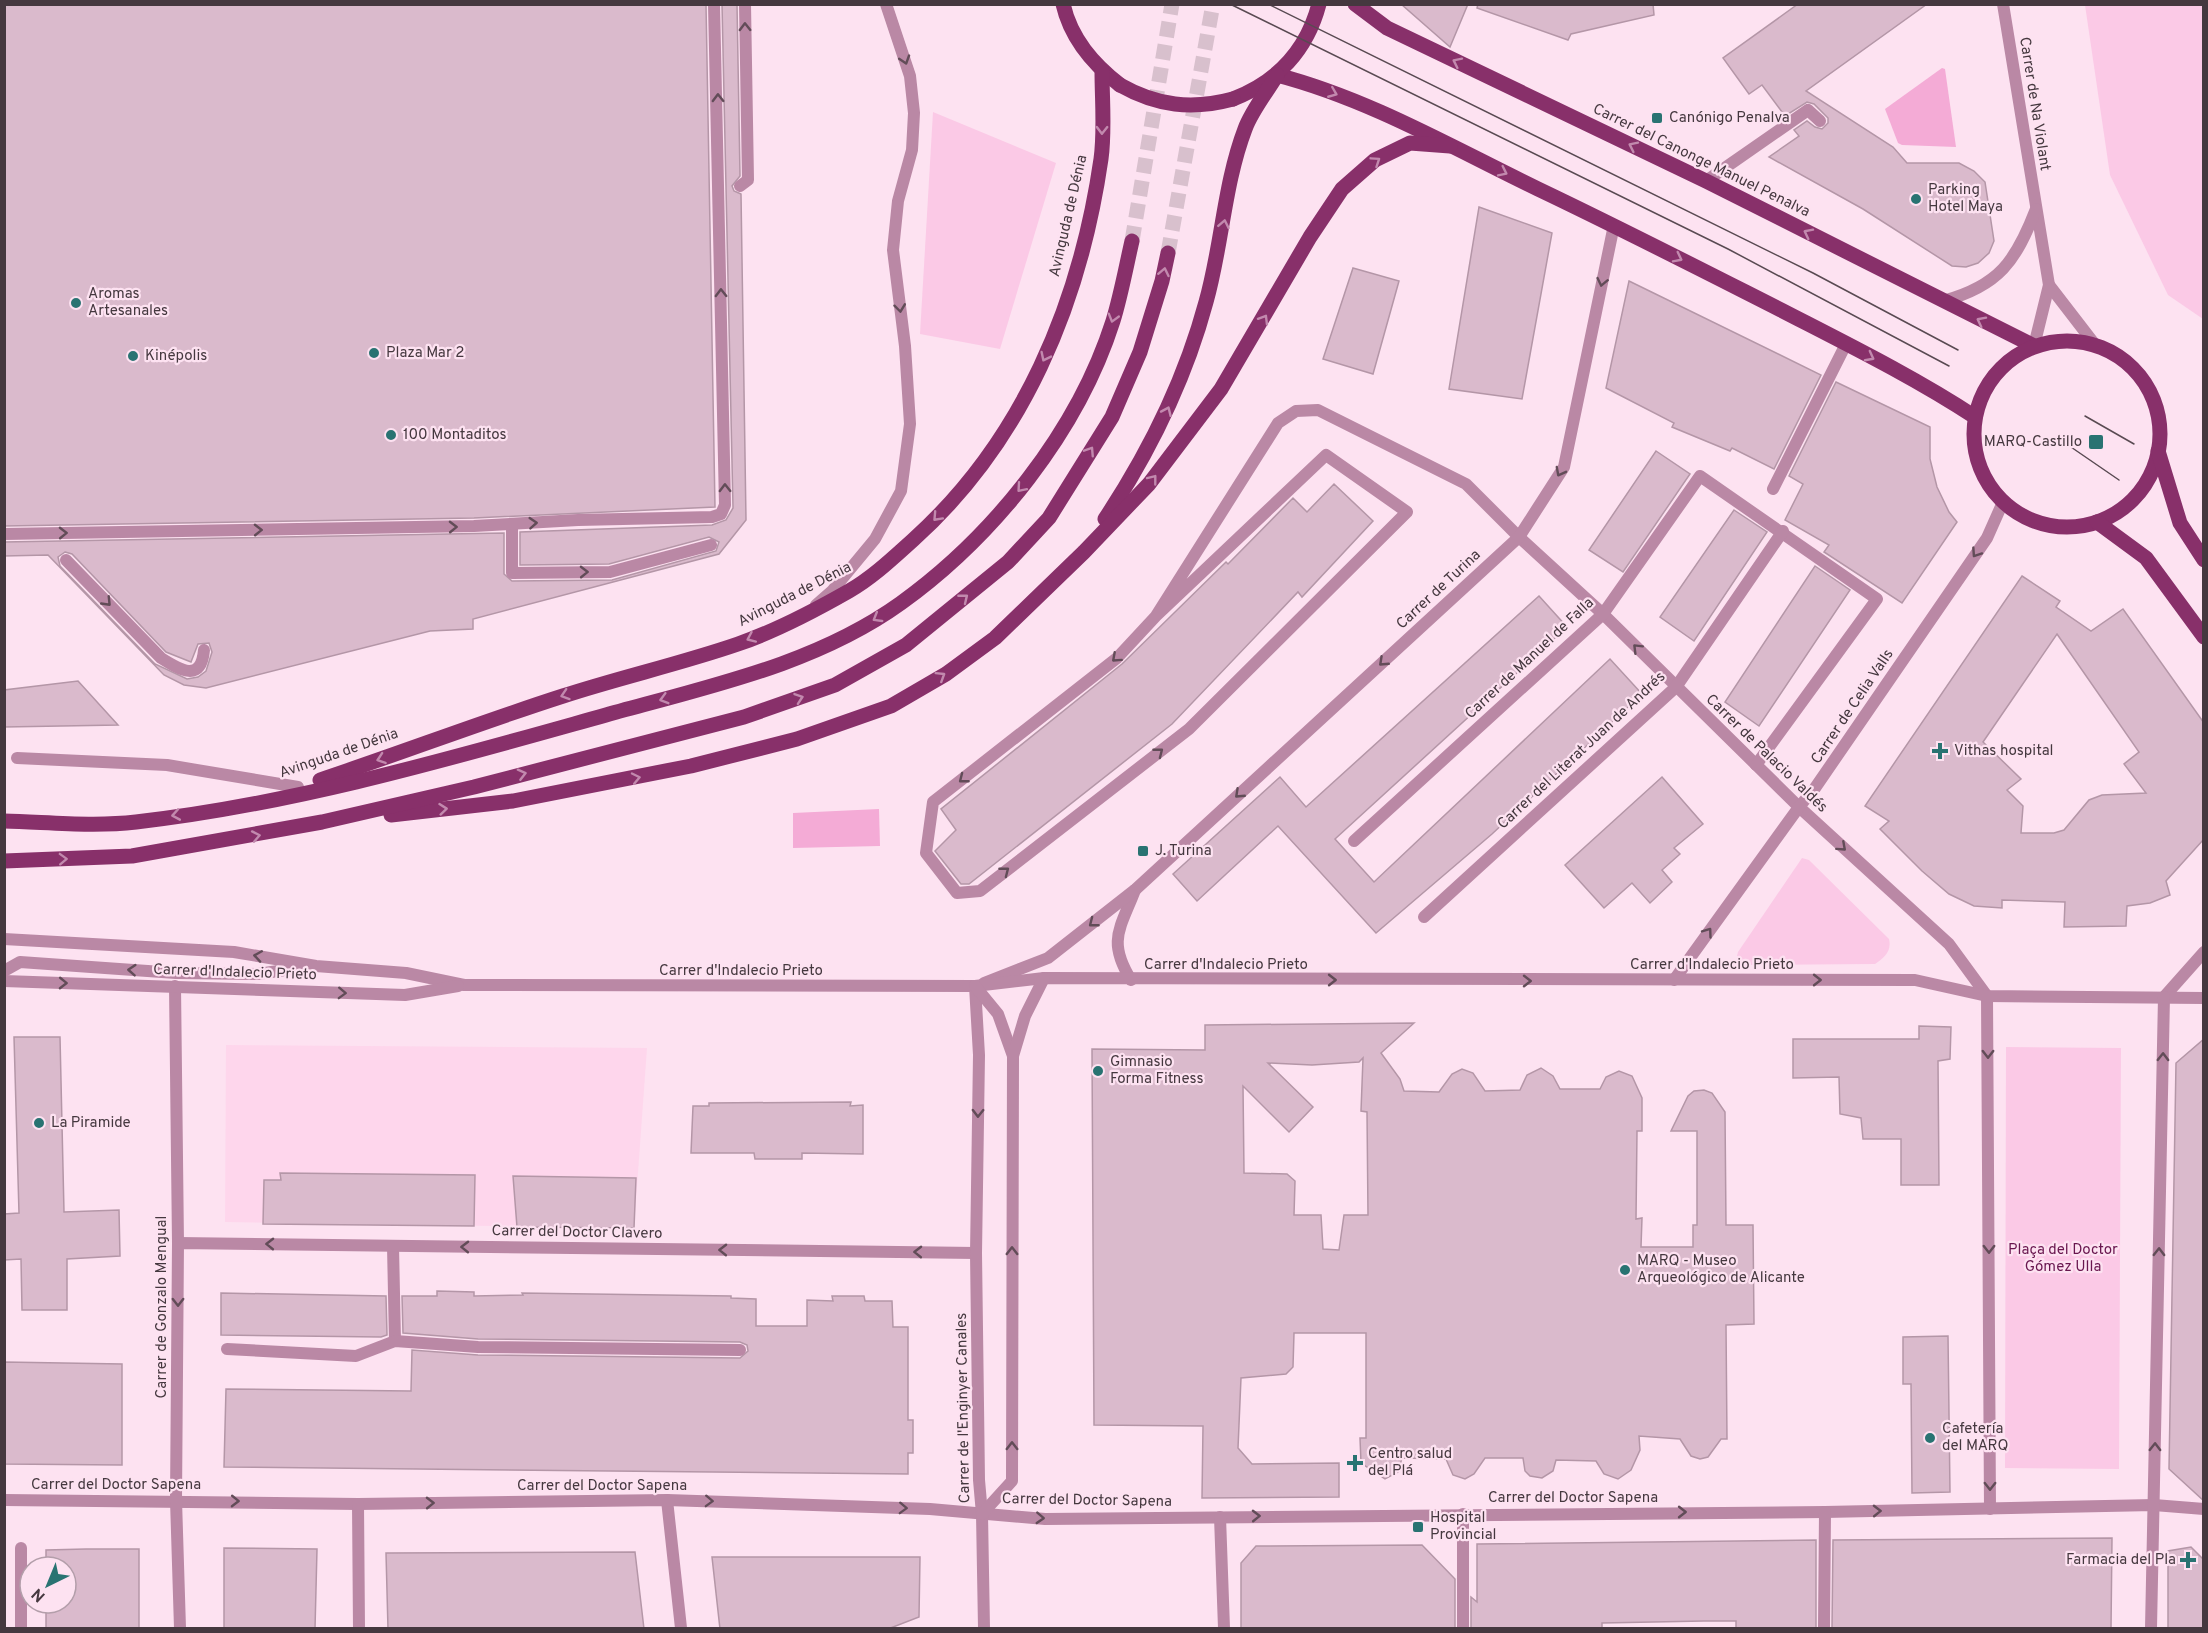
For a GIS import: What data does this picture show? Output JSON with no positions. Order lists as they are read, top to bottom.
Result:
{
  "streets": {
    "main road": ["Carrer del Canonge Manuel Penalva", "Avinguda de Dénia"],
    "street": [
      "Carrer de Na Violant",
      "Carrer de Turina",
      "Carrer de Manuel de Falla",
      "Carrer de Celia Valls",
      "Carrer del Literat Juan de Andrés",
      "Carrer de Palacio Valdés",
      "Carrer d'Indalecio Prieto",
      "Carrer del Doctor Clavero",
      "Carrer de Gonzalo Mengual",
      "Carrer de l'Enginyer Canales",
      "Carrer del Doctor Sapena"
    ]
  },
  "crossings": [
    ["Carrer de Na Violant", "Carrer del Canonge Manuel Penalva"],
    ["Carrer de Na Violant", "Carrer de Celia Valls"],
    ["Carrer del Canonge Manuel Penalva", "Carrer de Celia Valls"],
    ["Carrer de Turina", "Carrer de Palacio Valdés"],
    ["Carrer de Turina", "Carrer d'Indalecio Prieto"],
    ["Carrer de Turina", "Carrer de l'Enginyer Canales"],
    ["Carrer de Manuel de Falla", "Carrer del Literat Juan de Andrés"],
    ["Carrer de Manuel de Falla", "Carrer de Palacio Valdés"],
    ["Carrer de Celia Valls", "Carrer de Palacio Valdés"],
    ["Carrer de Celia Valls", "Carrer d'Indalecio Prieto"],
    ["Carrer del Literat Juan de Andrés", "Carrer de Palacio Valdés"],
    ["Carrer de Palacio Valdés", "Carrer d'Indalecio Prieto"],
    ["Carrer d'Indalecio Prieto", "Carrer de Gonzalo Mengual"],
    ["Carrer d'Indalecio Prieto", "Carrer de l'Enginyer Canales"],
    ["Carrer del Doctor Clavero", "Carrer de Gonzalo Mengual"],
    ["Carrer del Doctor Clavero", "Carrer de l'Enginyer Canales"],
    ["Carrer de Gonzalo Mengual", "Carrer del Doctor Sapena"],
    ["Carrer de l'Enginyer Canales", "Carrer del Doctor Sapena"]
  ],
  "one_way": ["Carrer de Turina", "Carrer de Gonzalo Mengual", "Carrer del Doctor Sapena"],
  "parks": ["Plaça del Doctor Gómez Ulla"],
  "places": {
    "transit": [
      "Canónigo Penalva",
      "MARQ-Castillo",
      "J. Turina",
      "Hospital Provincial"
    ],
    "other": [
      "Parking Hotel Maya",
      "Aromas Artesanales",
      "Plaza Mar 2",
      "Kinépolis",
      "100 Montaditos",
      "Gimnasio Forma Fitness",
      "La Piramide",
      "MARQ - Museo Arqueológico de Alicante",
      "Cafetería del MARQ"
    ],
    "health": ["Vithas hospital", "Centro salud del Plá", "Farmacia del Pla"]
  },
  "north": "bottom left"
}
